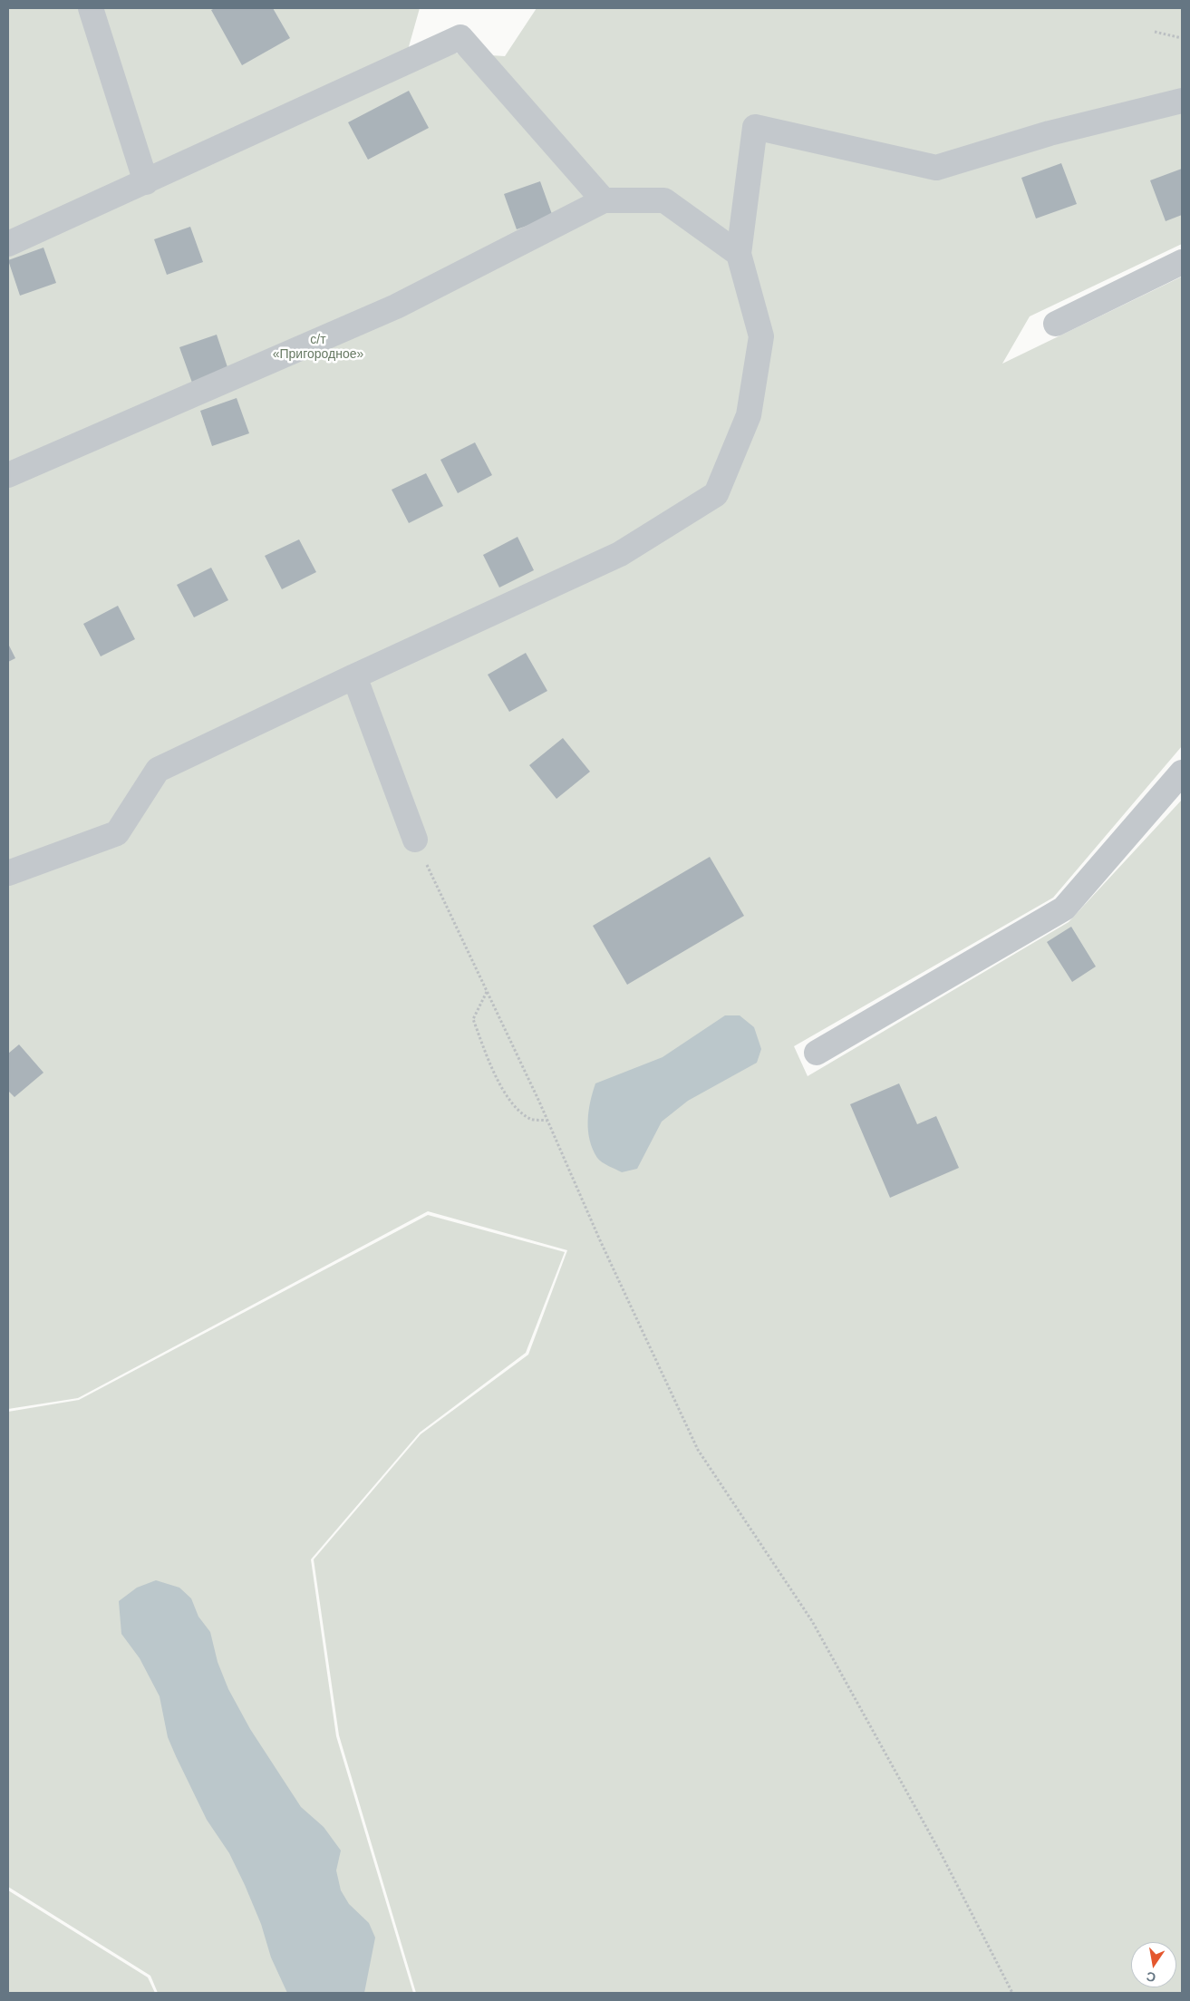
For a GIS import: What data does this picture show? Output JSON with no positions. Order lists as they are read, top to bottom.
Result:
{
  "parks": ["с/т «Пригородное»"],
  "north": "bottom"
}
